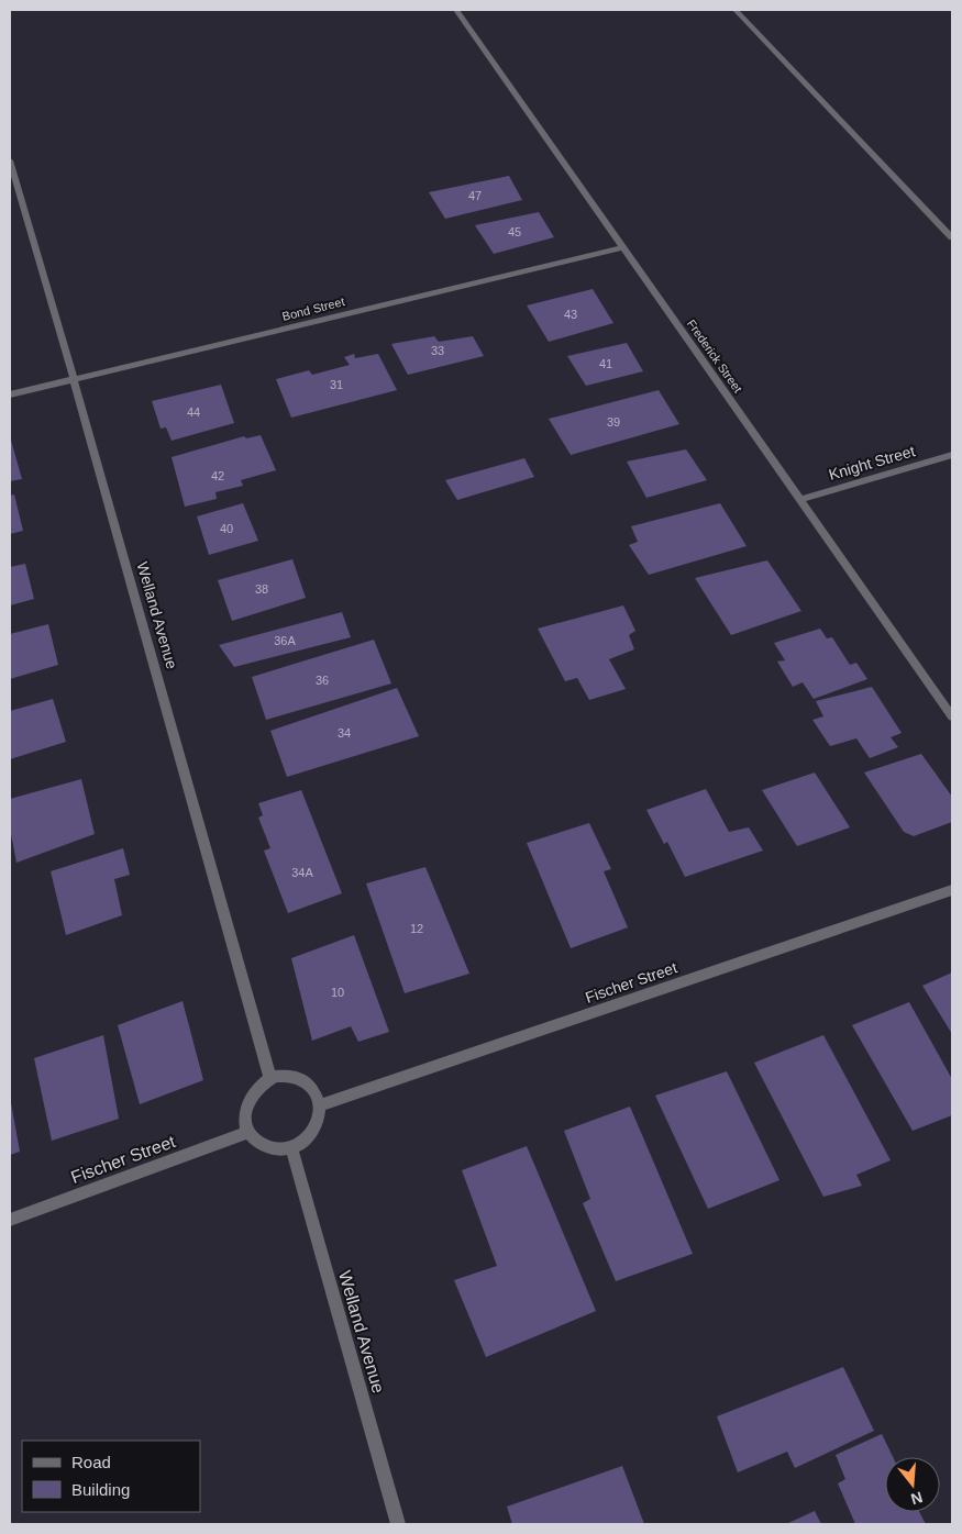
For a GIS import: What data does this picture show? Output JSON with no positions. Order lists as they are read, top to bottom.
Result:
{
  "streets": {
    "street": [
      "Bond Street",
      "Frederick Street",
      "Knight Street",
      "Welland Avenue",
      "Fischer Street"
    ]
  },
  "crossings": [
    ["Bond Street", "Frederick Street"],
    ["Bond Street", "Welland Avenue"],
    ["Frederick Street", "Knight Street"],
    ["Welland Avenue", "Fischer Street"]
  ],
  "house_numbers": [
    "47",
    "45",
    "43",
    "33",
    "41",
    "31",
    "44",
    "39",
    "42",
    "40",
    "38",
    "36A",
    "36",
    "34",
    "34A",
    "12",
    "10"
  ],
  "legend": ["Road", "Building"],
  "north": "bottom"
}
